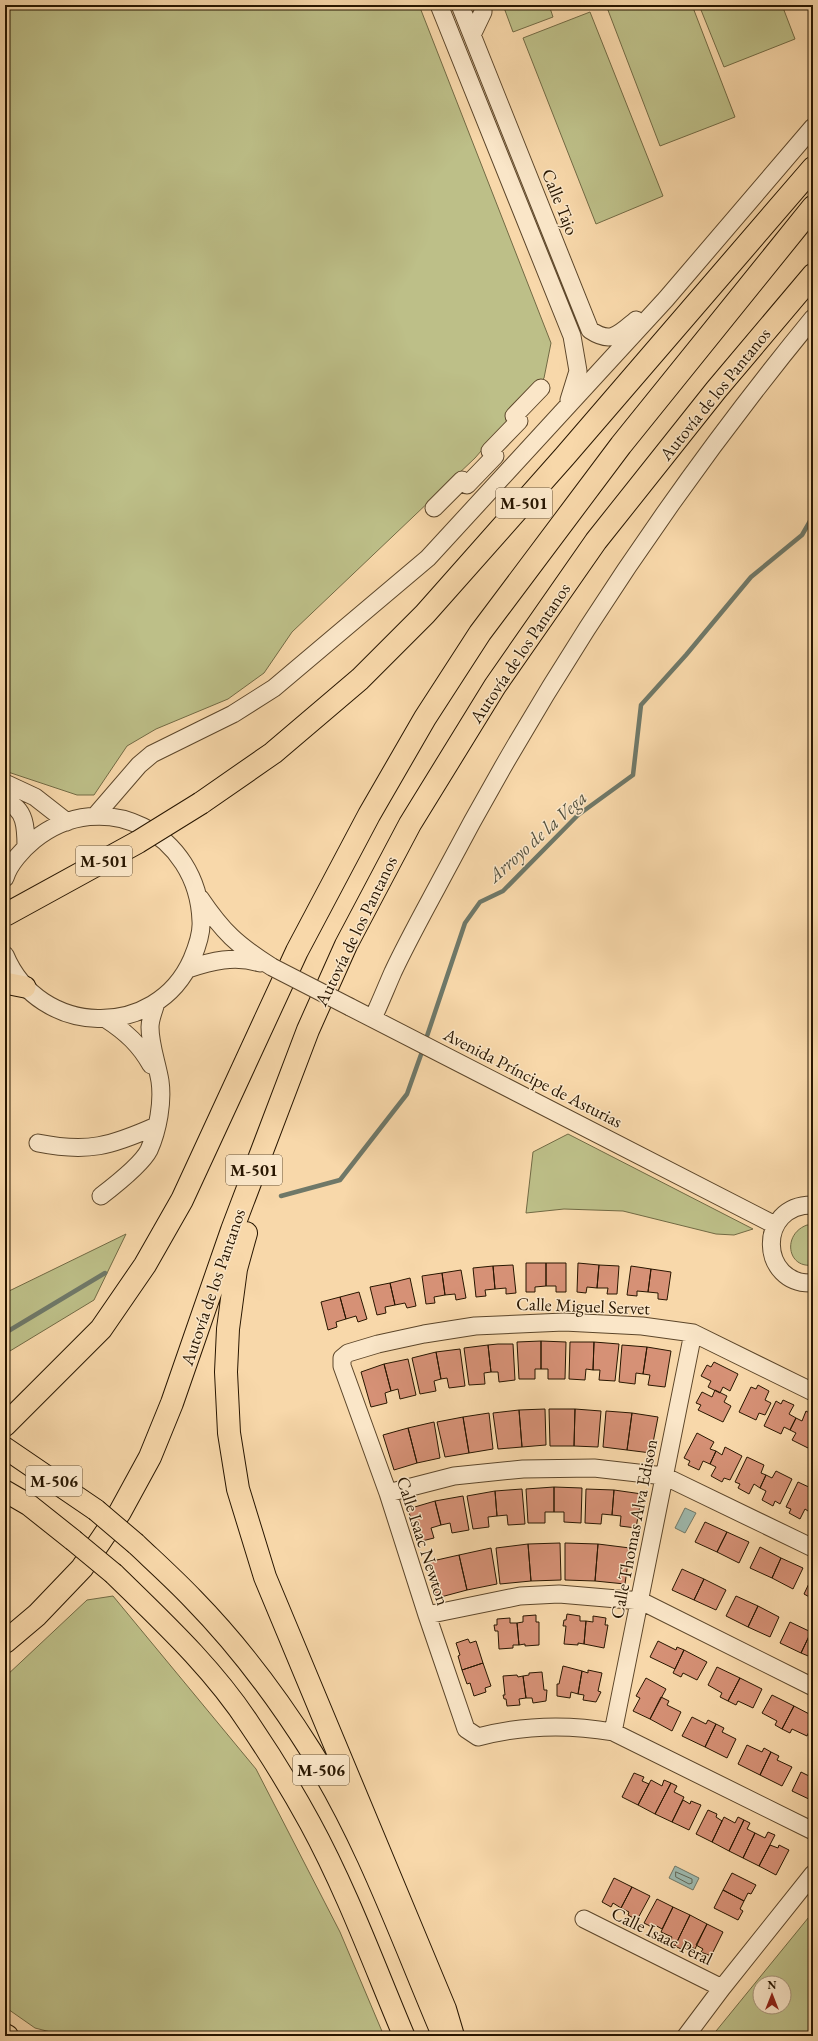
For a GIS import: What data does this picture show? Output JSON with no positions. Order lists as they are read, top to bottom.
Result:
{
  "streets": {
    "highway": ["Autovía de los Pantanos", "M-501"],
    "main road": ["M-506"],
    "street": [
      "Calle Tajo",
      "Avenida Príncipe de Asturias",
      "Calle Miguel Servet",
      "Calle Thomas Alva Edison",
      "Calle Isaac Newton",
      "Calle Isaac Peral"
    ]
  },
  "crossings": [
    ["Calle Miguel Servet", "Calle Thomas Alva Edison"],
    ["Calle Miguel Servet", "Calle Isaac Newton"],
    ["Calle Thomas Alva Edison", "Calle Isaac Newton"]
  ],
  "water": ["Arroyo de la Vega"],
  "north": "top"
}
